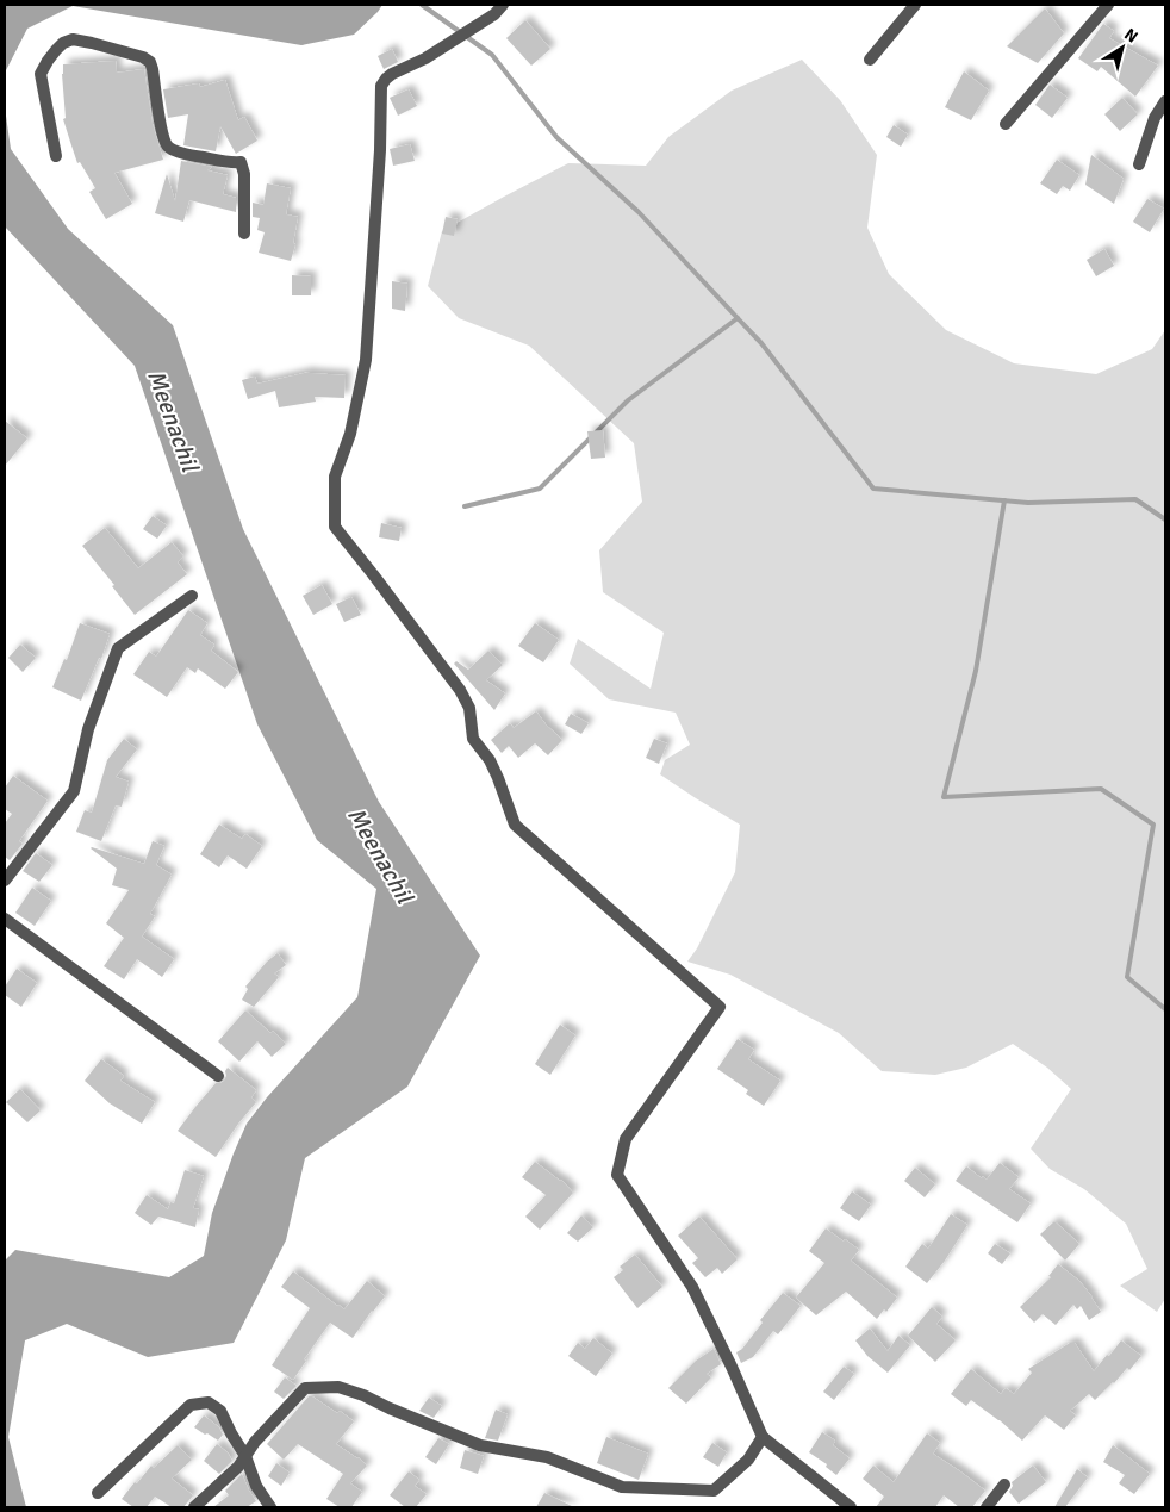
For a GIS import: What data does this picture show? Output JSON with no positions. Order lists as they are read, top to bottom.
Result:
{
  "water": ["Meenachil"],
  "north": "top right"
}
